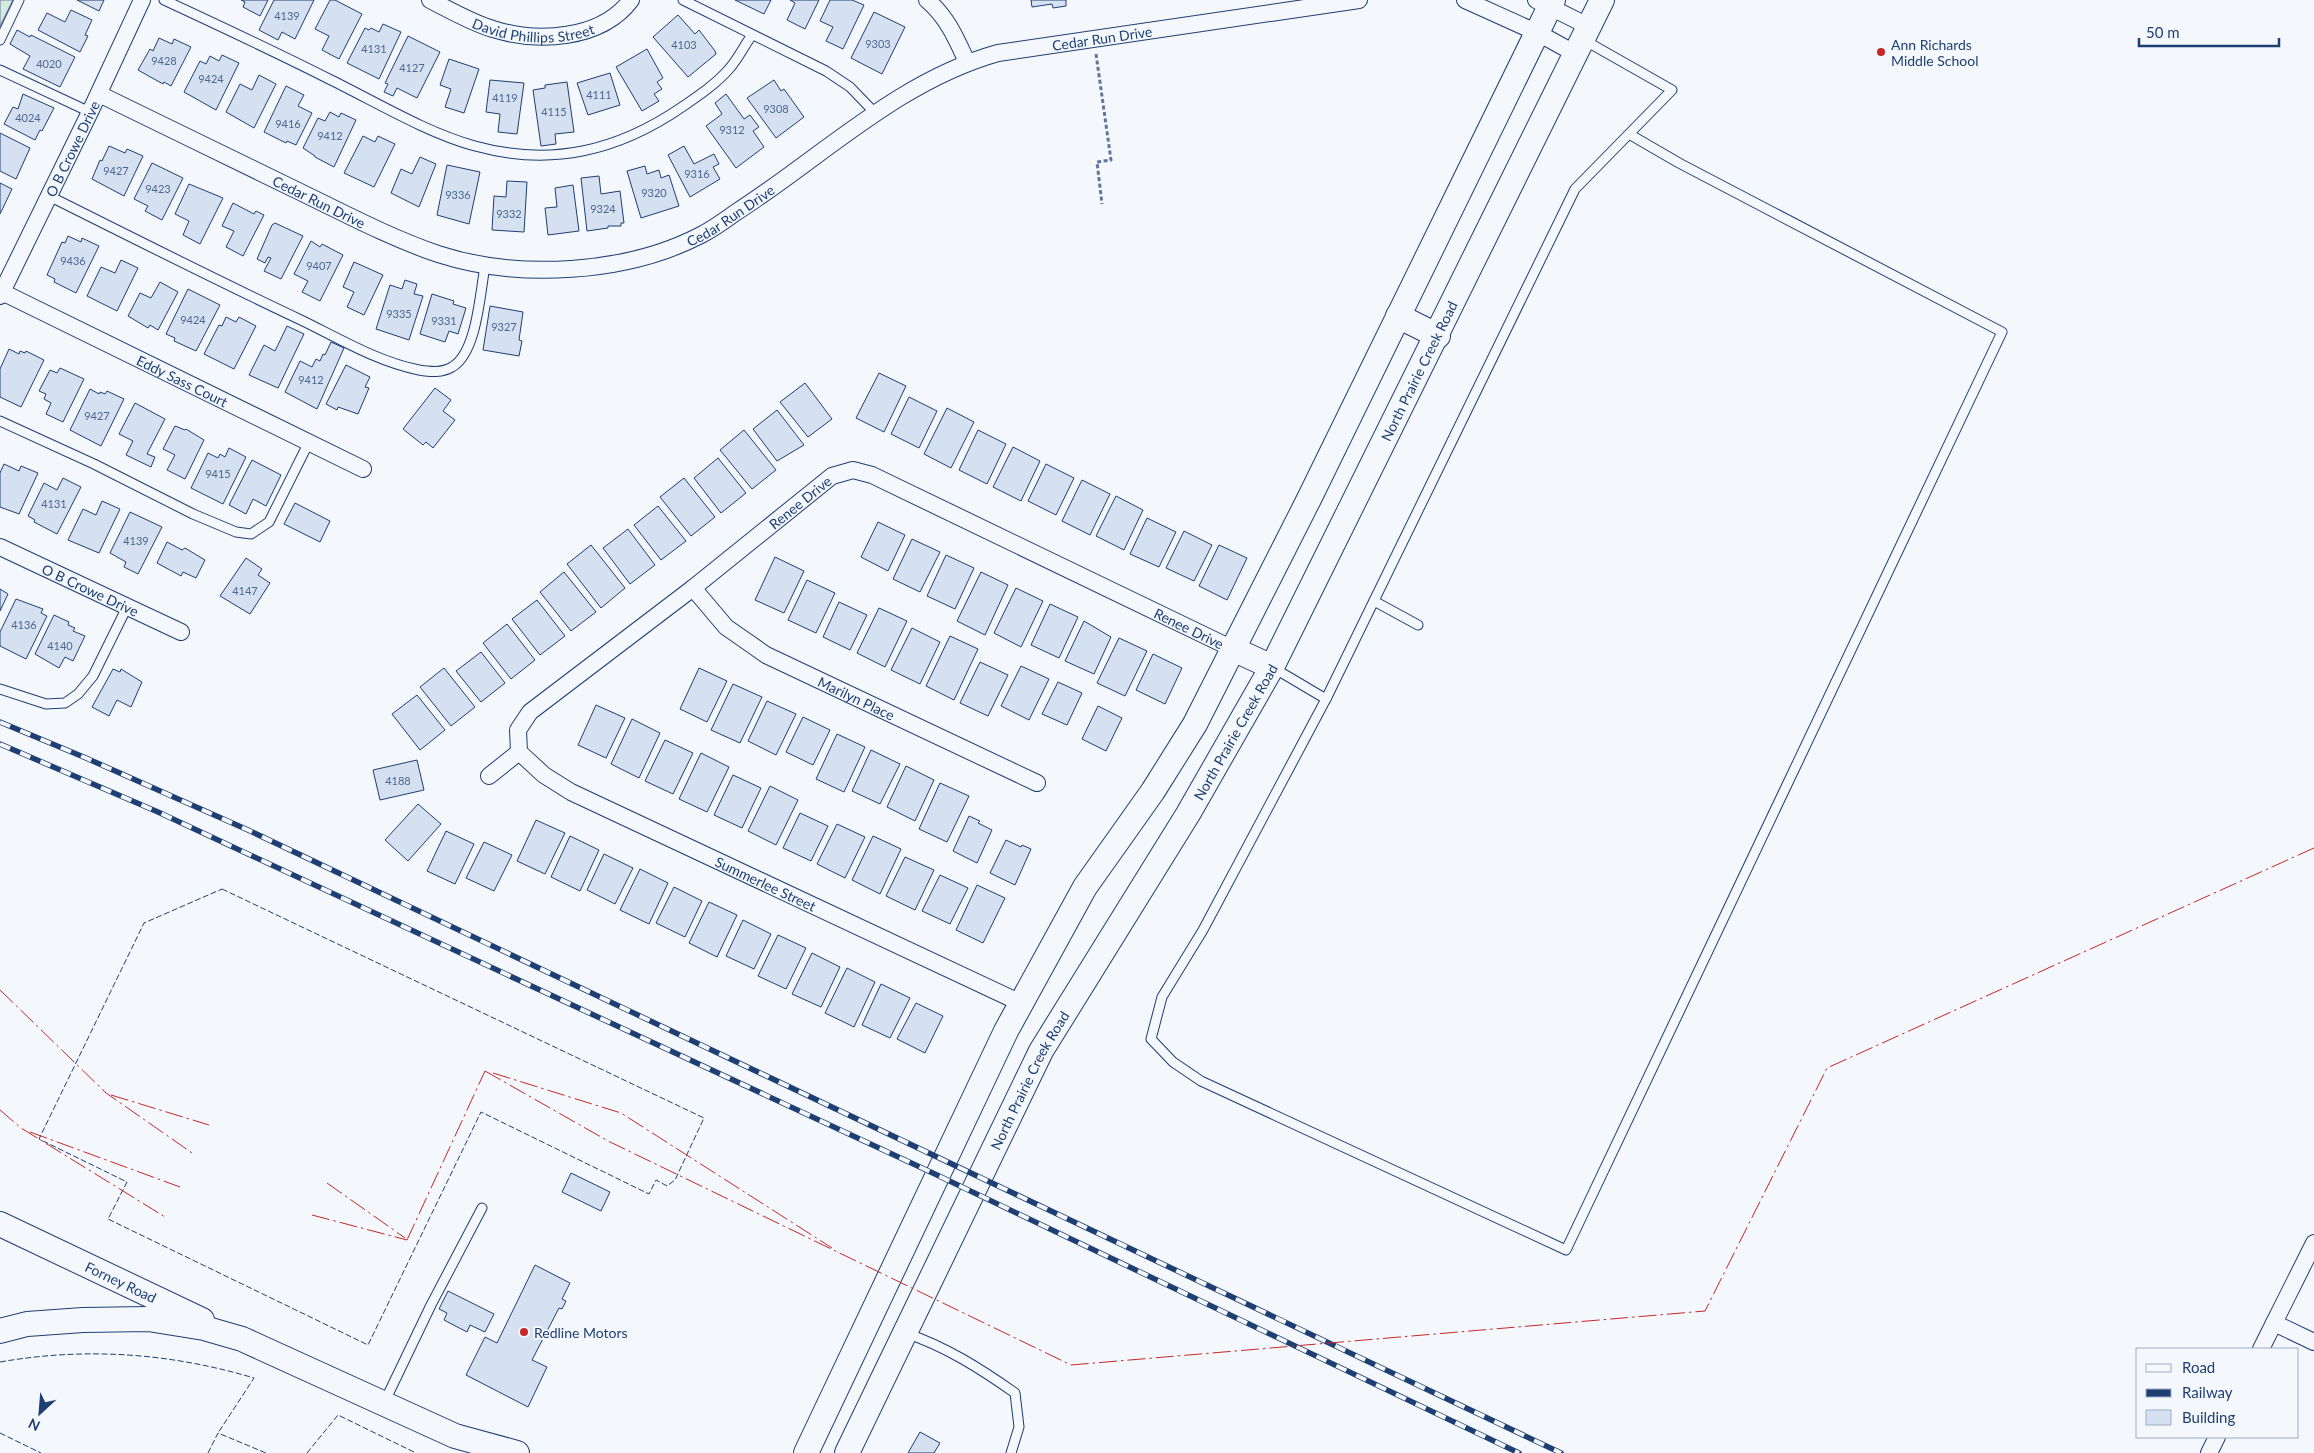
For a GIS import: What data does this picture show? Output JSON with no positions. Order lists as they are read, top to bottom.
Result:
{
  "streets": {
    "main road": ["North Prairie Creek Road", "Forney Road"],
    "street": [
      "David Phillips Street",
      "Cedar Run Drive",
      "O B Crowe Drive",
      "Eddy Sass Court",
      "Renee Drive",
      "Marilyn Place",
      "Summerlee Street"
    ]
  },
  "crossings": [
    ["Cedar Run Drive", "O B Crowe Drive"],
    ["O B Crowe Drive", "Eddy Sass Court"],
    ["Renee Drive", "Marilyn Place"],
    ["Renee Drive", "Summerlee Street"]
  ],
  "places": ["Ann Richards Middle School", "Redline Motors"],
  "house_numbers": [
    "4139",
    "9303",
    "4103",
    "4131",
    "9428",
    "4020",
    "4127",
    "9424",
    "4111",
    "4119",
    "9308",
    "4115",
    "4024",
    "9416",
    "9312",
    "9412",
    "9427",
    "9316",
    "9423",
    "9320",
    "9336",
    "9324",
    "9332",
    "9436",
    "9407",
    "9335",
    "9424",
    "9331",
    "9327",
    "9412",
    "9427",
    "9415",
    "4131",
    "4139",
    "4147",
    "4136",
    "4140",
    "4188"
  ],
  "legend": ["Road", "Railway", "Building"],
  "scale_bar": "50 m",
  "north": "bottom left"
}
